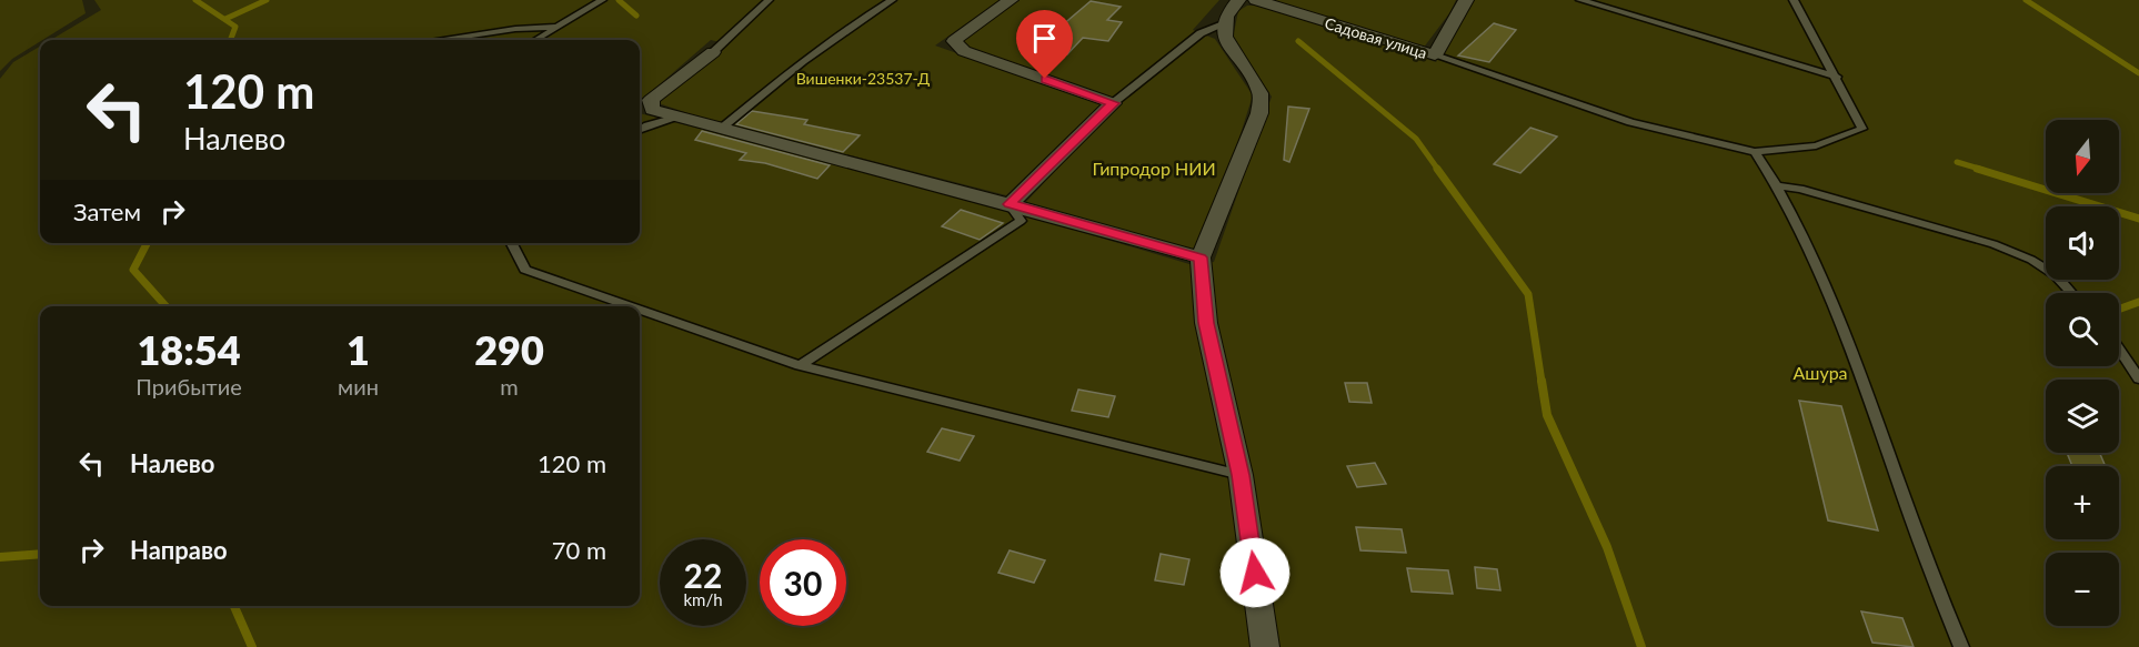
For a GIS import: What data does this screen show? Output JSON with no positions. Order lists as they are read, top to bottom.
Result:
{
  "streets": {
    "street": ["Садовая улица"]
  },
  "parks": ["Вишенки-23537-Д", "Гипродор НИИ", "Ашура"],
  "north": "bottom",
  "page": {
    "turn": ["120 m", "Налево"],
    "map_buttons": ["+", "−"],
    "then": "Затем",
    "eta": [
      "18:54",
      "Прибытие",
      "1",
      "мин",
      "290",
      "m"
    ],
    "list": [
      {
        "name": "Налево",
        "value": "120 m"
      },
      {
        "name": "Направо",
        "value": "70 m"
      }
    ],
    "speed": "22 km/h",
    "limit": "30"
  }
}
